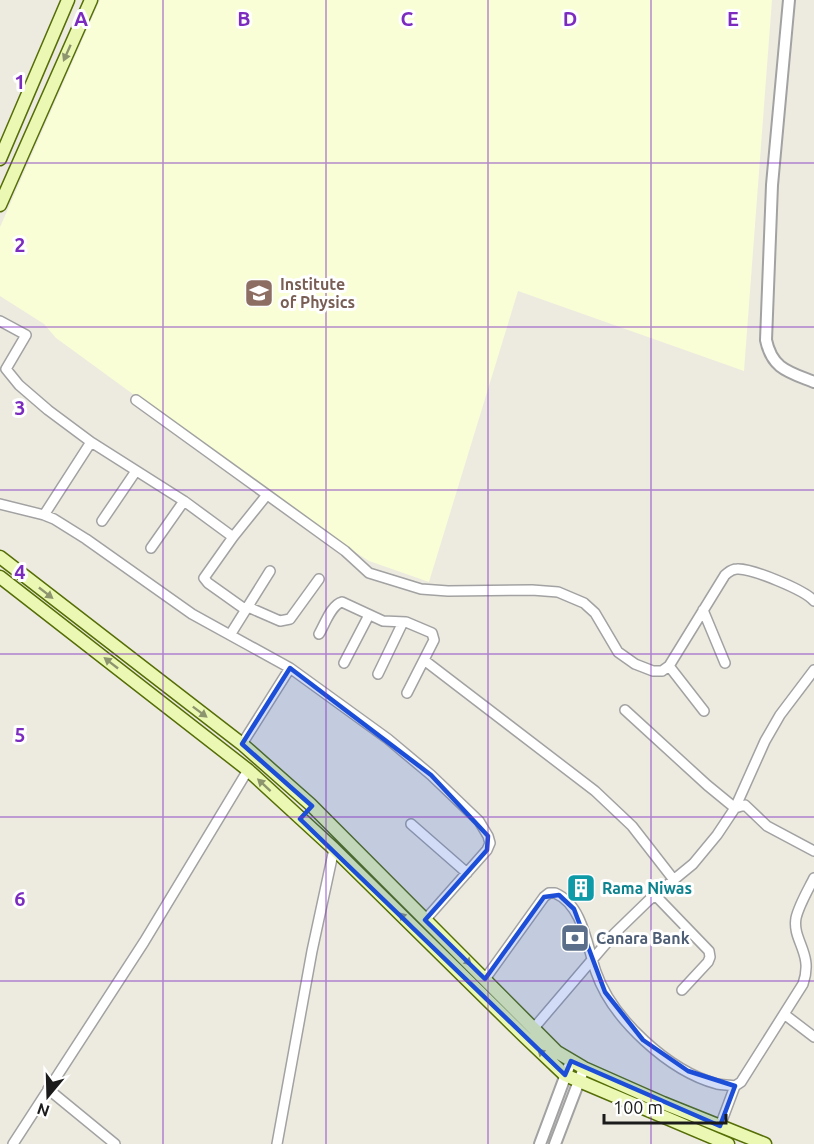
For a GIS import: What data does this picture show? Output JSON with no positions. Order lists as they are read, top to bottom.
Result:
{
  "places": {
    "school or university": ["Institute of Physics"],
    "building": ["Rama Niwas"],
    "bank": ["Canara Bank"]
  },
  "scale_bar": "100 m",
  "north": "bottom",
  "grid": {
    "columns": [
      "A",
      "B",
      "C",
      "D",
      "E"
    ],
    "rows": [
      "1",
      "2",
      "3",
      "4",
      "5",
      "6"
    ]
  }
}
